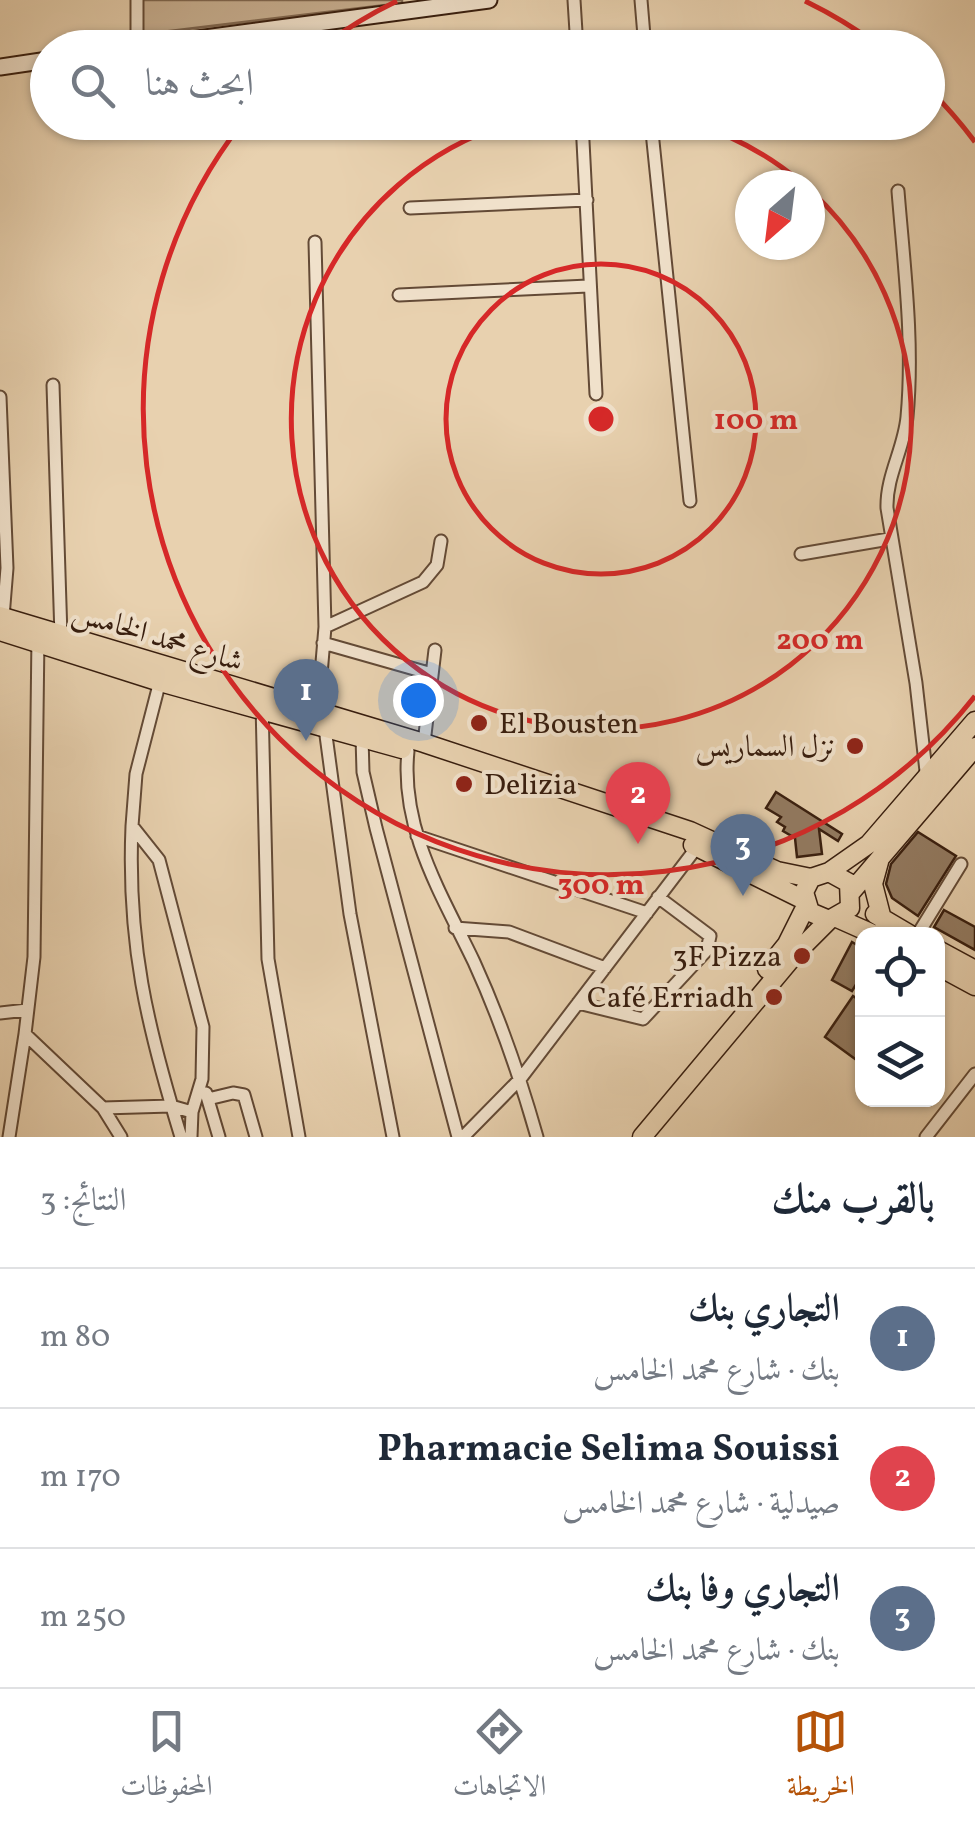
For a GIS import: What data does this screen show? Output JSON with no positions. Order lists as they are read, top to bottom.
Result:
{
  "streets": {
    "main road": ["شارع محمد الخامس"]
  },
  "places": [
    "El Bousten",
    "نزل السماريس",
    "Delizia",
    "3F Pizza",
    "Café Erriadh"
  ],
  "north": "bottom left",
  "page": {
    "search": "ابحث هنا",
    "pins": ["1", "2", "3"],
    "heading": ["بالقرب منك", "النتائج: 3"],
    "list": [
      {
        "mark": "1",
        "name": "التجاري بنك",
        "note": "بنك · شارع محمد الخامس",
        "value": "80 m"
      },
      {
        "mark": "2",
        "name": "Pharmacie Selima Souissi",
        "note": "صيدلية · شارع محمد الخامس",
        "value": "170 m"
      },
      {
        "mark": "3",
        "name": "التجاري وفا بنك",
        "note": "بنك · شارع محمد الخامس",
        "value": "250 m"
      }
    ],
    "nav": ["الخريطة", "الاتجاهات", "المحفوظات"]
  },
  "rings": ["100 m", "200 m", "300 m"]
}
